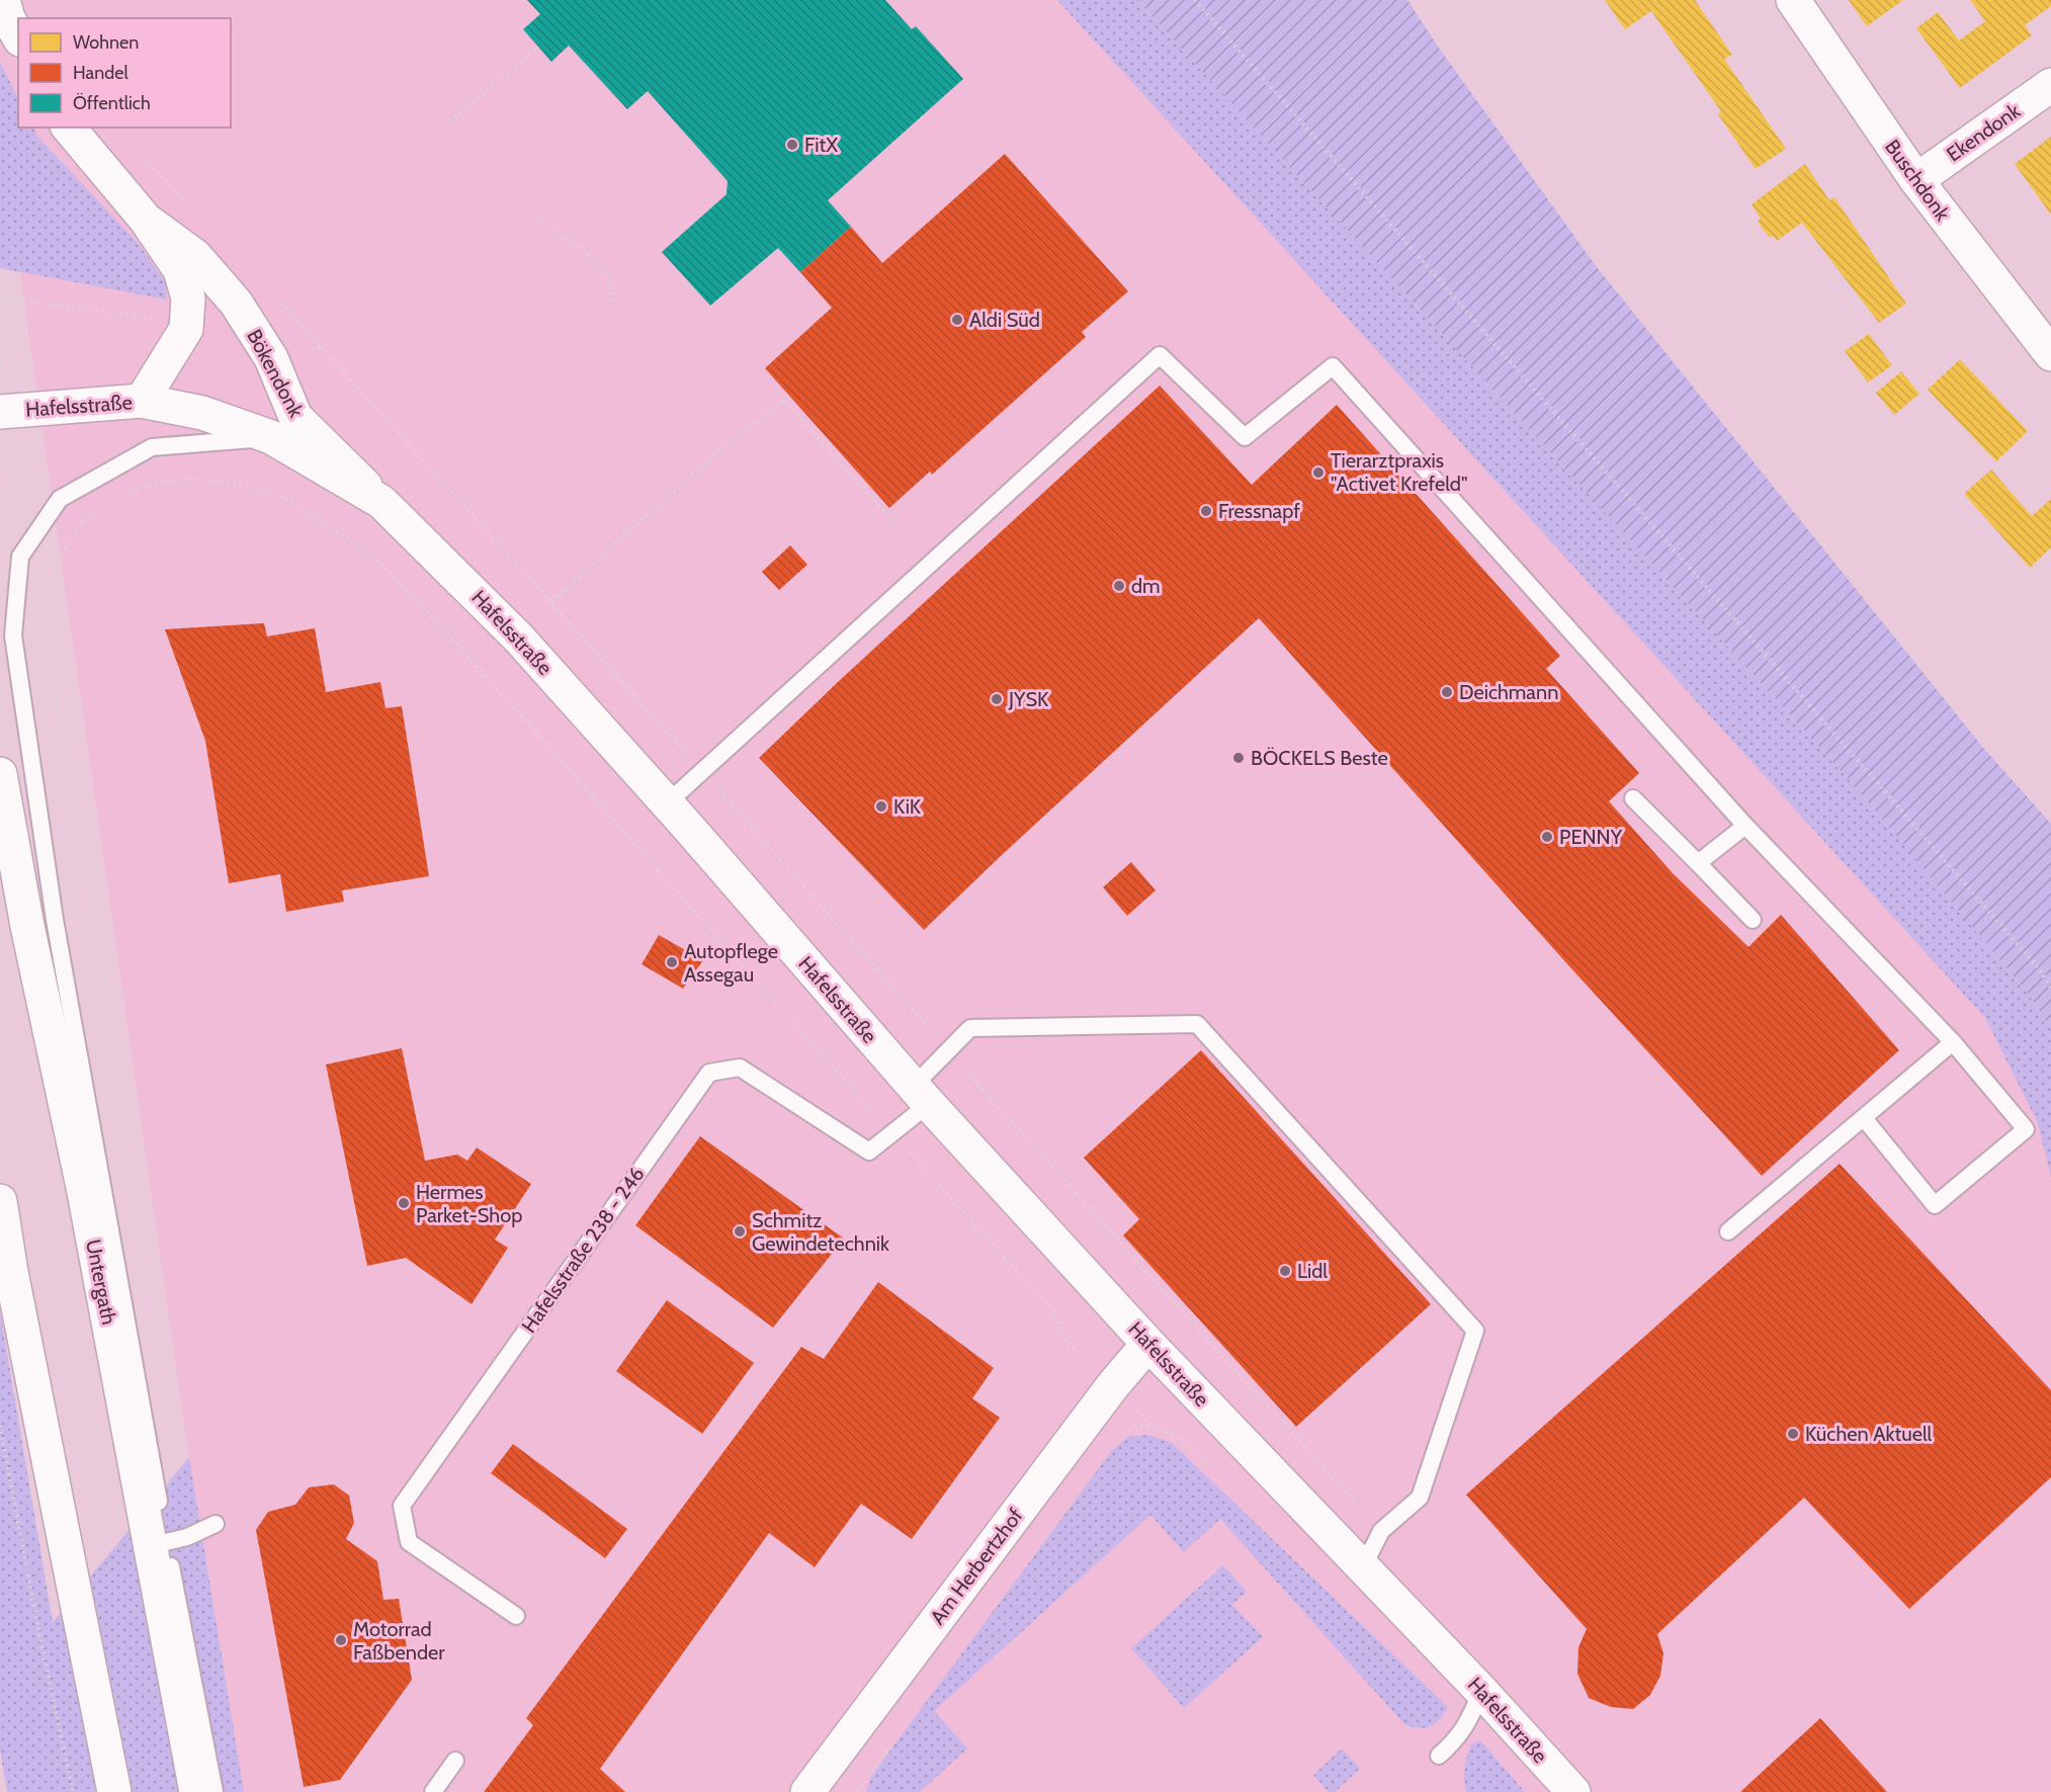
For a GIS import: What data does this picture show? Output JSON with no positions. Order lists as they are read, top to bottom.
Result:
{
  "streets": {
    "main road": [
      "Ekendonk",
      "Buschdonk",
      "Bökendonk",
      "Hafelsstraße",
      "Untergath",
      "Am Herbertzhof"
    ],
    "lane": ["Hafelsstraße 238 - 246"]
  },
  "crossings": [
    ["Ekendonk", "Buschdonk"],
    ["Bökendonk", "Hafelsstraße"],
    ["Hafelsstraße", "Hafelsstraße 238 - 246"],
    ["Hafelsstraße", "Am Herbertzhof"]
  ],
  "places": [
    "FitX",
    "Aldi Süd",
    "Tierarztpraxis \"Activet Krefeld\"",
    "Fressnapf",
    "dm",
    "Deichmann",
    "JYSK",
    "BÖCKELS Beste",
    "KiK",
    "PENNY",
    "Autopflege Assegau",
    "Hermes Parket-Shop",
    "Schmitz Gewindetechnik",
    "Lidl",
    "Küchen Aktuell",
    "Motorrad Faßbender"
  ],
  "legend": ["Wohnen", "Handel", "Öffentlich"]
}
